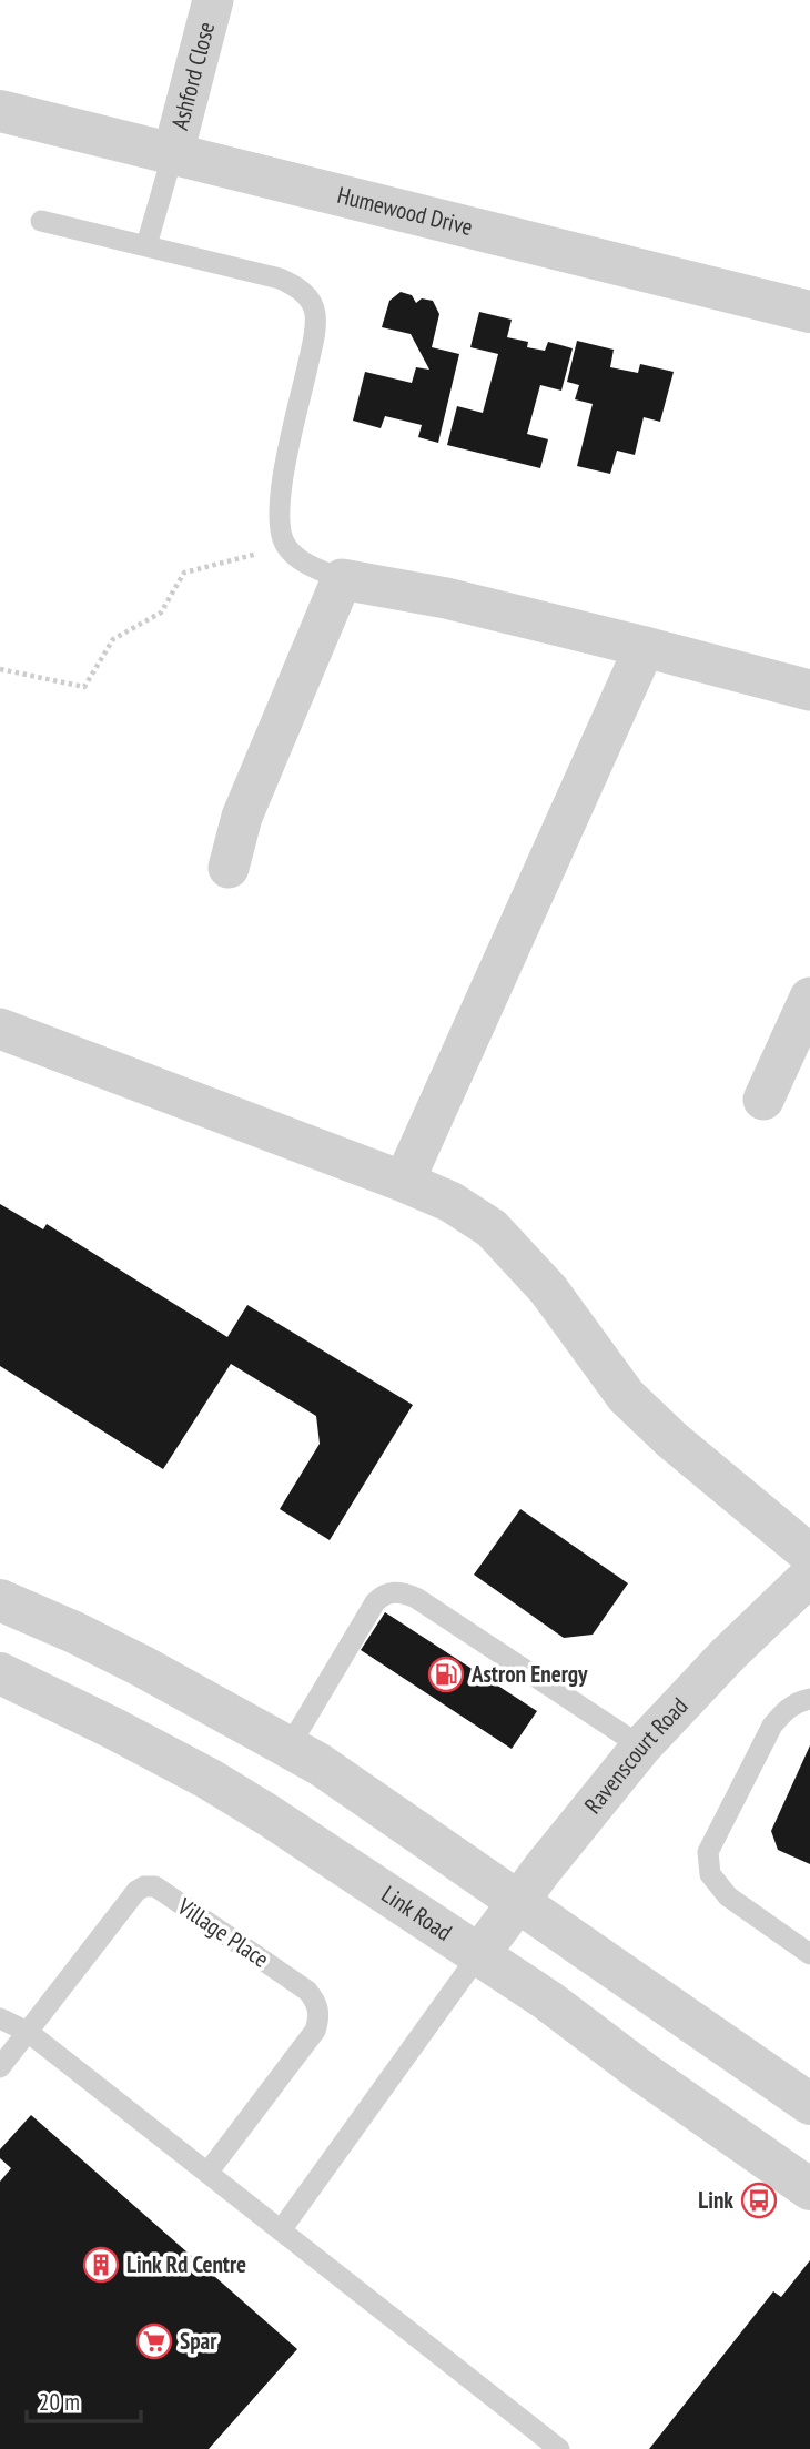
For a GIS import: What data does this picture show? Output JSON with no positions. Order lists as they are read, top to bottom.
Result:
{
  "streets": {
    "street": [
      "Ashford Close",
      "Humewood Drive",
      "Ravenscourt Road",
      "Link Road"
    ],
    "lane": ["Village Place"]
  },
  "crossings": [
    ["Ashford Close", "Humewood Drive"],
    ["Ravenscourt Road", "Link Road"]
  ],
  "places": {
    "fuel station": ["Astron Energy"],
    "bus stop": ["Link"],
    "building": ["Link Rd Centre"],
    "supermarket": ["Spar"]
  },
  "scale_bar": "20 m"
}
